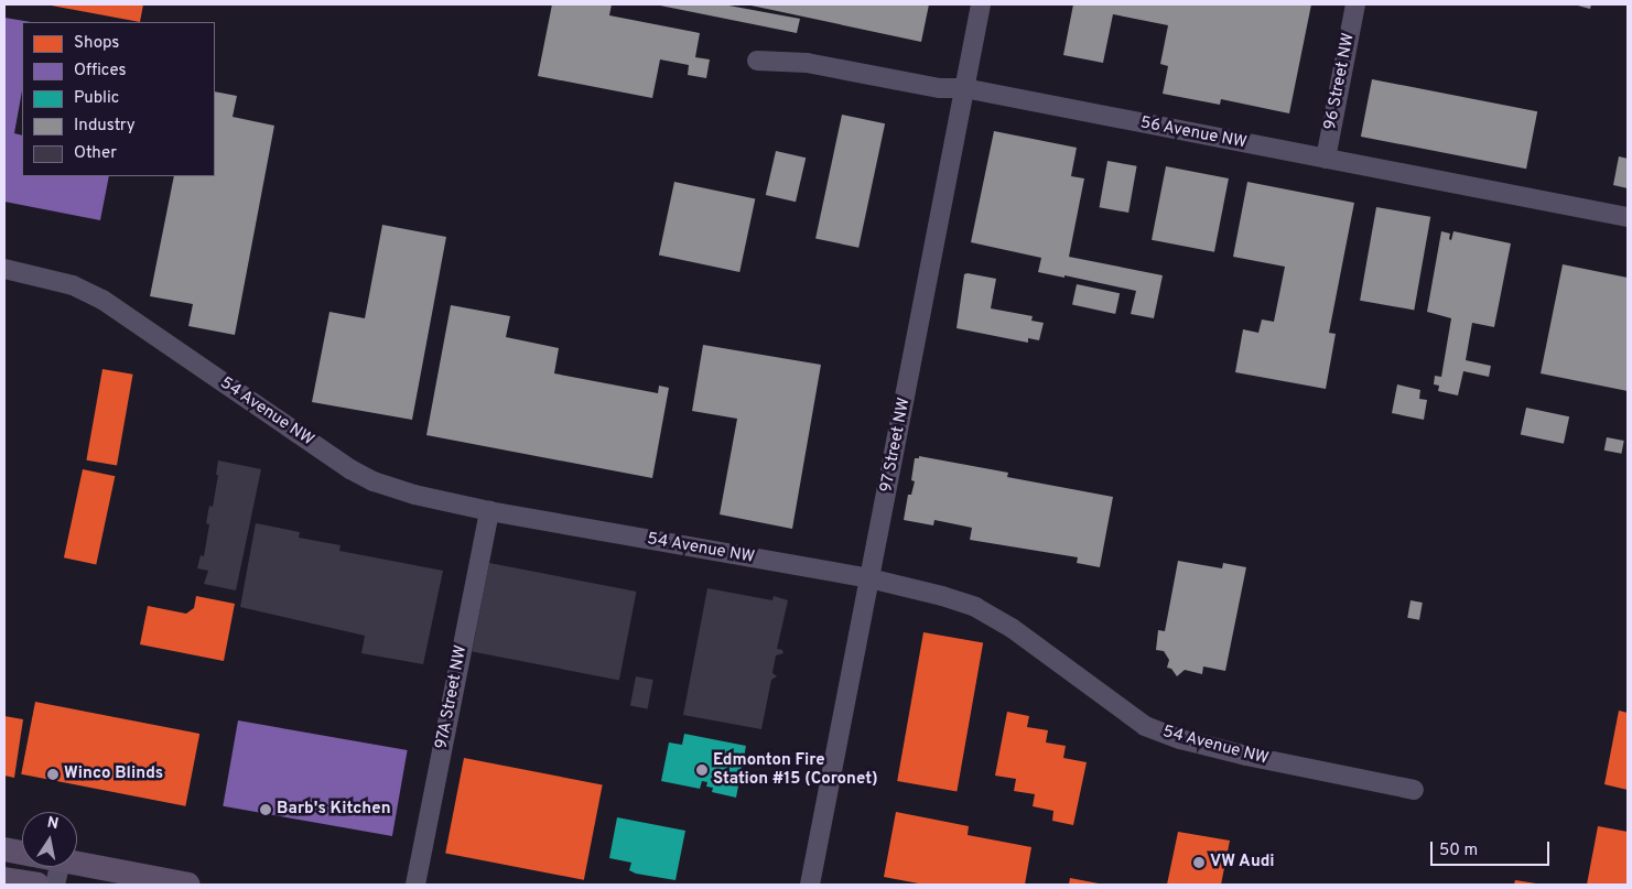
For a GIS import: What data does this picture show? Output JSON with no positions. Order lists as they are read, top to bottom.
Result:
{
  "streets": {
    "street": [
      "96 Street NW",
      "56 Avenue NW",
      "54 Avenue NW",
      "97 Street NW",
      "97A Street NW"
    ]
  },
  "crossings": [
    ["96 Street NW", "56 Avenue NW"],
    ["56 Avenue NW", "97 Street NW"],
    ["54 Avenue NW", "97 Street NW"],
    ["54 Avenue NW", "97A Street NW"]
  ],
  "places": [
    "Edmonton Fire Station #15 (Coronet)",
    "Winco Blinds",
    "Barb's Kitchen",
    "VW Audi"
  ],
  "legend": [
    "Shops",
    "Offices",
    "Public",
    "Industry",
    "Other"
  ],
  "scale_bar": "50 m",
  "north": "top"
}
